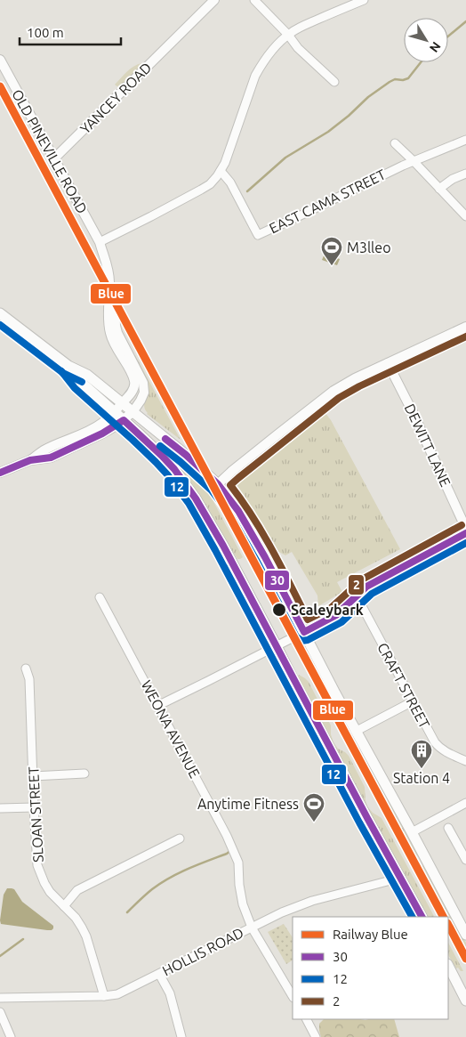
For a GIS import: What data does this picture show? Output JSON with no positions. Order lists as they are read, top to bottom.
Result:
{
  "streets": {
    "street": [
      "YANCEY ROAD",
      "OLD PINEVILLE ROAD",
      "EAST CAMA STREET",
      "DEWITT LANE",
      "CRAFT STREET",
      "WEONA AVENUE",
      "SLOAN STREET",
      "HOLLIS ROAD"
    ]
  },
  "crossings": [
    ["YANCEY ROAD", "OLD PINEVILLE ROAD"],
    ["WEONA AVENUE", "HOLLIS ROAD"],
    ["SLOAN STREET", "HOLLIS ROAD"]
  ],
  "places": {
    "sports": ["M3lleo", "Anytime Fitness"],
    "other": ["Scaleybark"],
    "building": ["Station 4"]
  },
  "lines": [
    "rail line Blue",
    "transit line 12",
    "transit line 2",
    "transit line 30"
  ],
  "legend": [
    "Railway Blue",
    "30",
    "12",
    "2"
  ],
  "scale_bar": "100 m",
  "north": "bottom right"
}
